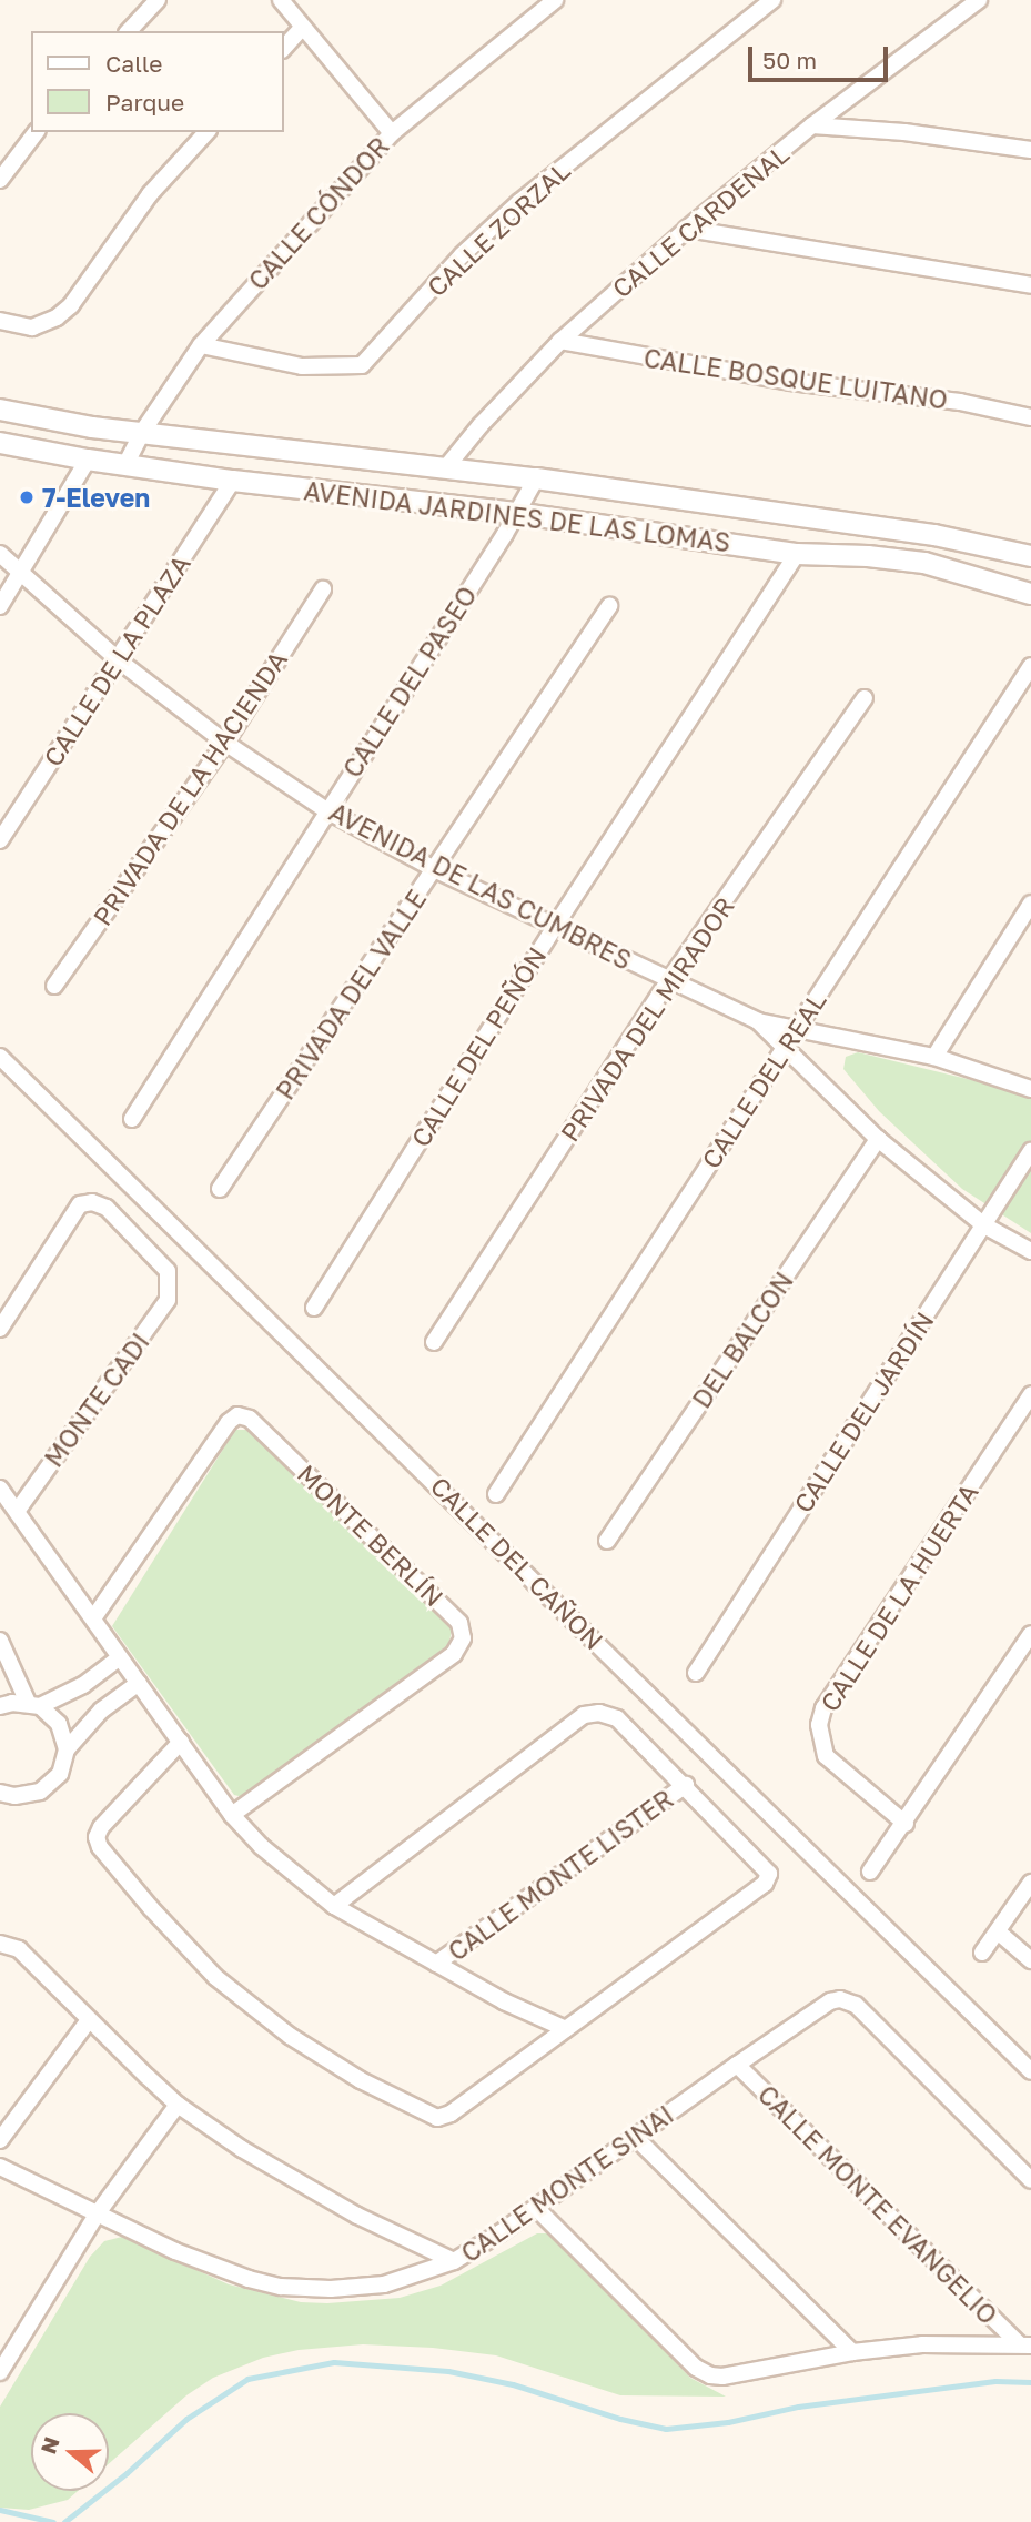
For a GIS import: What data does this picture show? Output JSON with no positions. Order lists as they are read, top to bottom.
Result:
{
  "streets": {
    "street": [
      "CALLE CÓNDOR",
      "CALLE CARDENAL",
      "CALLE ZORZAL",
      "CALLE BOSQUE LUITANO",
      "AVENIDA JARDINES DE LAS LOMAS",
      "CALLE DE LA PLAZA",
      "CALLE DEL PASEO",
      "PRIVADA DE LA HACIENDA",
      "AVENIDA DE LAS CUMBRES",
      "PRIVADA DEL VALLE",
      "PRIVADA DEL MIRADOR",
      "CALLE DEL PEÑÓN",
      "CALLE DEL REAL",
      "DEL BALCON",
      "MONTE CADI",
      "CALLE DEL JARDÍN",
      "MONTE BERLÍN",
      "CALLE DEL CAÑON",
      "CALLE DE LA HUERTA",
      "CALLE MONTE LISTER",
      "CALLE MONTE SINAI",
      "CALLE MONTE EVANGELIO"
    ]
  },
  "crossings": [
    ["CALLE CÓNDOR", "CALLE ZORZAL"],
    ["CALLE CÓNDOR", "AVENIDA JARDINES DE LAS LOMAS"],
    ["CALLE CARDENAL", "CALLE BOSQUE LUITANO"],
    ["CALLE CARDENAL", "AVENIDA JARDINES DE LAS LOMAS"],
    ["AVENIDA JARDINES DE LAS LOMAS", "CALLE DE LA PLAZA"],
    ["AVENIDA JARDINES DE LAS LOMAS", "CALLE DEL PASEO"],
    ["AVENIDA JARDINES DE LAS LOMAS", "CALLE DEL PEÑÓN"],
    ["CALLE DE LA PLAZA", "AVENIDA DE LAS CUMBRES"],
    ["CALLE DEL PASEO", "AVENIDA DE LAS CUMBRES"],
    ["PRIVADA DE LA HACIENDA", "AVENIDA DE LAS CUMBRES"],
    ["AVENIDA DE LAS CUMBRES", "PRIVADA DEL VALLE"],
    ["AVENIDA DE LAS CUMBRES", "PRIVADA DEL MIRADOR"],
    ["AVENIDA DE LAS CUMBRES", "CALLE DEL PEÑÓN"],
    ["AVENIDA DE LAS CUMBRES", "CALLE DEL REAL"],
    ["AVENIDA DE LAS CUMBRES", "DEL BALCON"],
    ["AVENIDA DE LAS CUMBRES", "CALLE DEL JARDÍN"],
    ["CALLE MONTE SINAI", "CALLE MONTE EVANGELIO"]
  ],
  "places": ["7-Eleven"],
  "legend": ["Calle", "Parque"],
  "scale_bar": "50 m",
  "north": "left"
}
